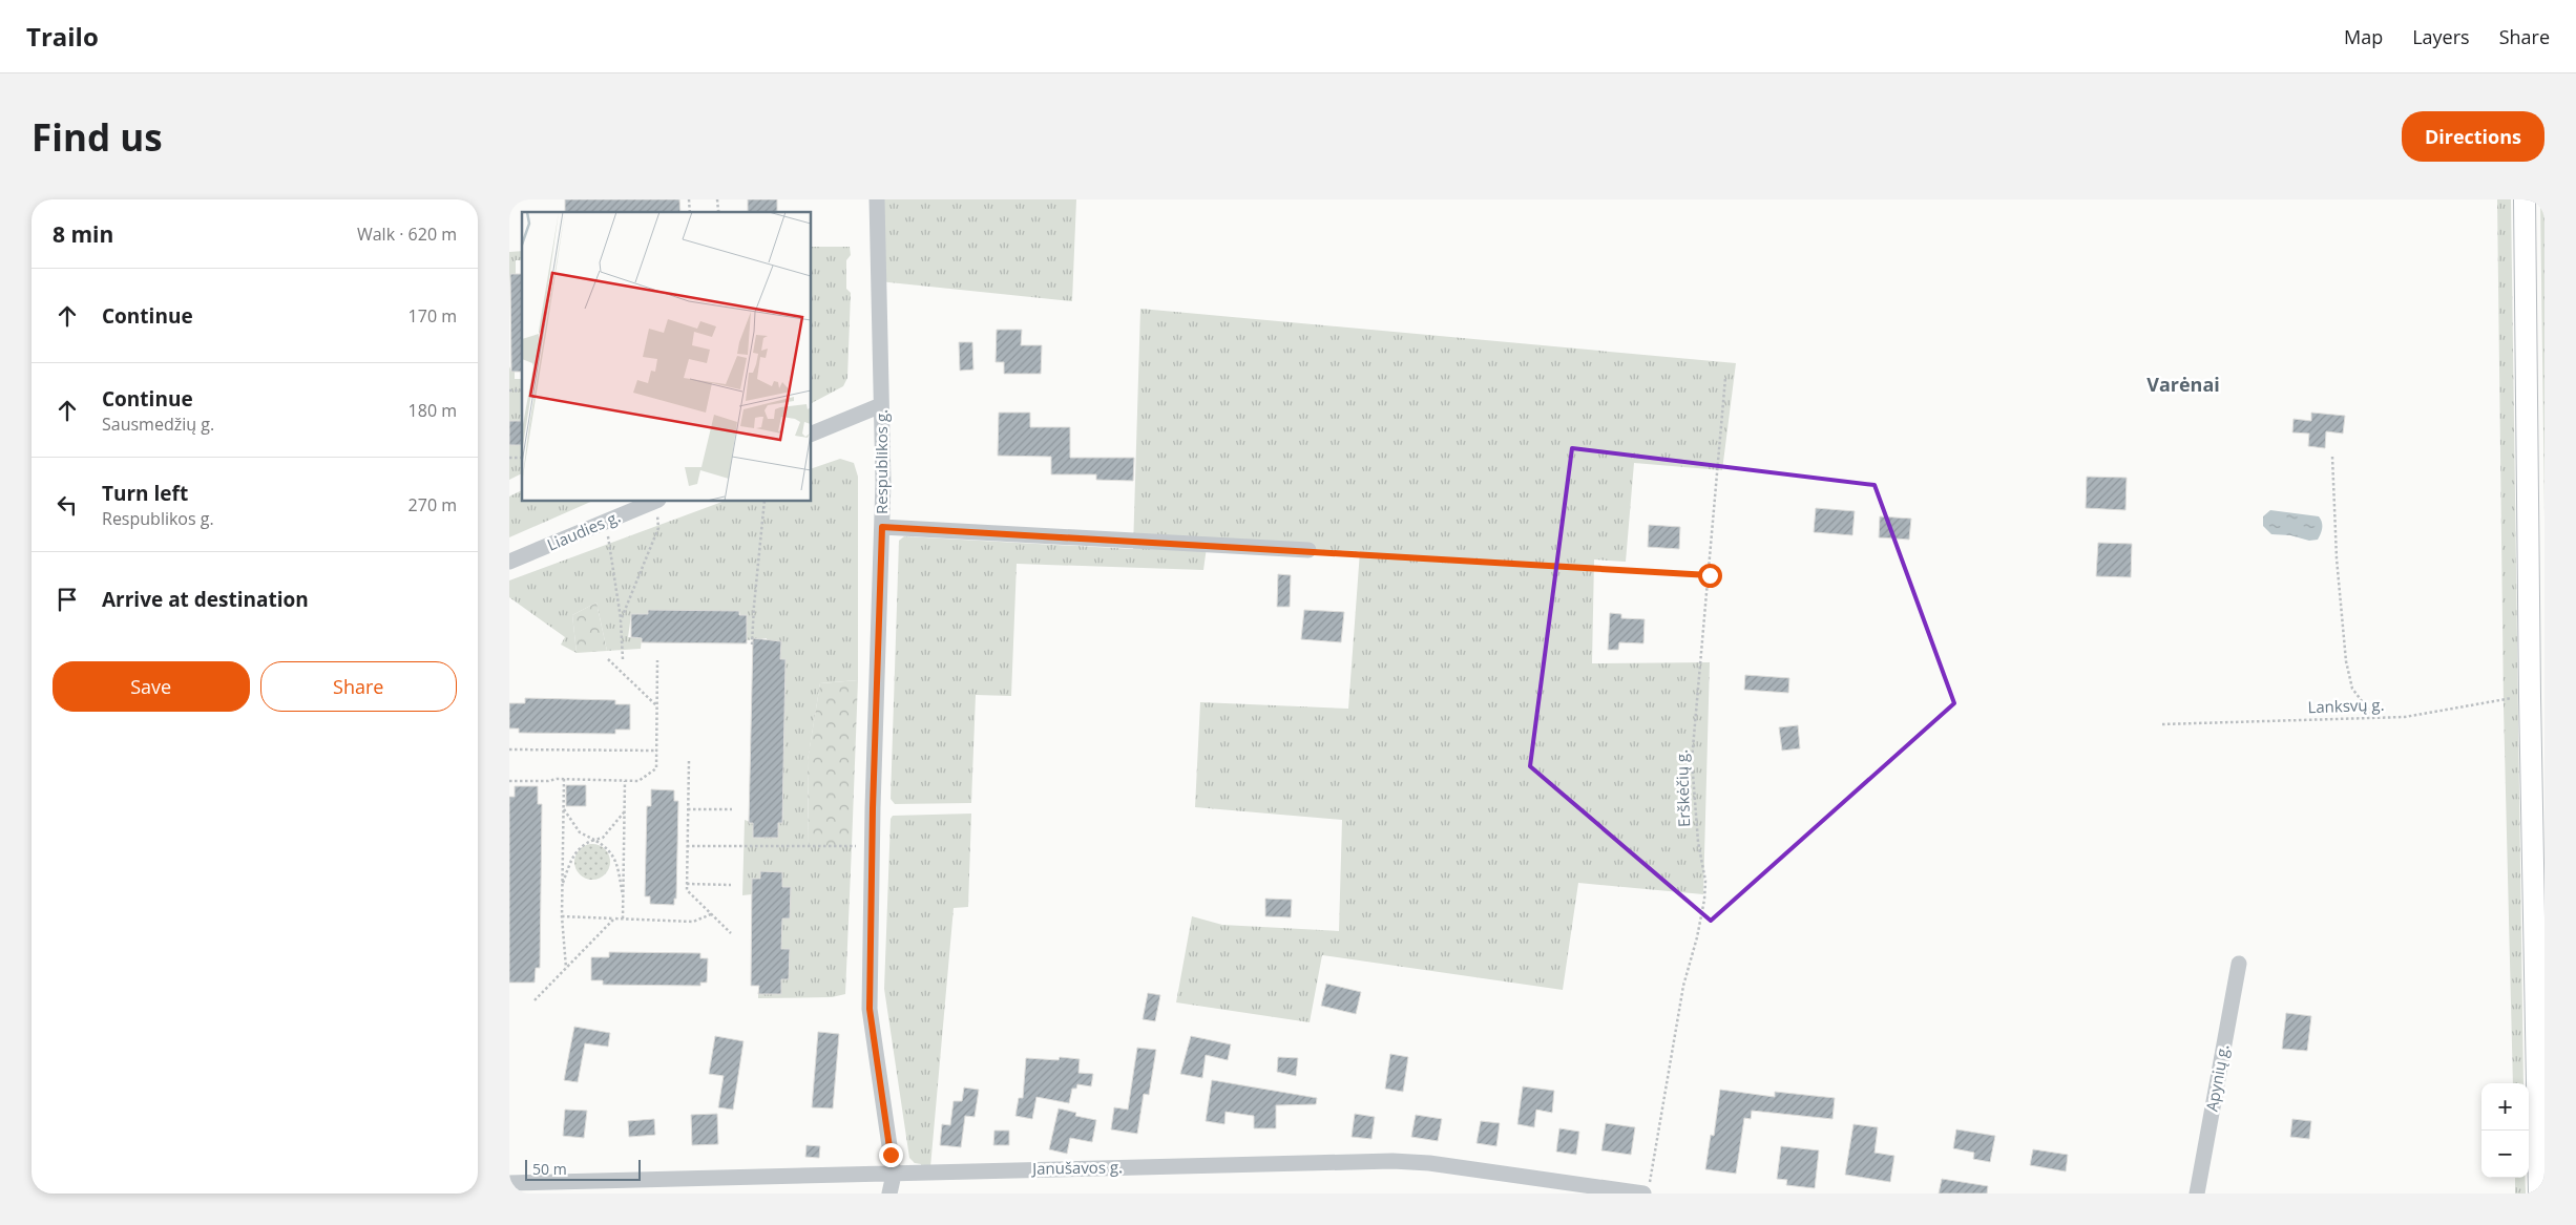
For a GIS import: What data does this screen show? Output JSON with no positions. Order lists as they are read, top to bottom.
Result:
{
  "streets": {
    "street": [
      "Respublikos g.",
      "Liaudies g.",
      "Apynių g.",
      "Janušavos g."
    ],
    "path": ["Lanksvų g.", "Erškėčių g."]
  },
  "crossings": [
    ["Respublikos g.", "Janušavos g."],
    ["Erškėčių g.", "Janušavos g."]
  ],
  "districts": ["Varėnai"],
  "scale_bar": "50 m",
  "page": {
    "header": "Trailo",
    "nav": ["Map", "Layers", "Share"],
    "buttons": [
      "Directions",
      ["Save", "Share"]
    ],
    "title": "Find us",
    "heading": ["8 min", "Walk · 620 m"],
    "list": [
      ["Continue", "170 m"],
      ["Continue", "Sausmedžių g.", "180 m"],
      ["Turn left", "Respublikos g.", "270 m"],
      "Arrive at destination"
    ],
    "map_buttons": ["+", "−"],
    "scale": "50 m"
  }
}
